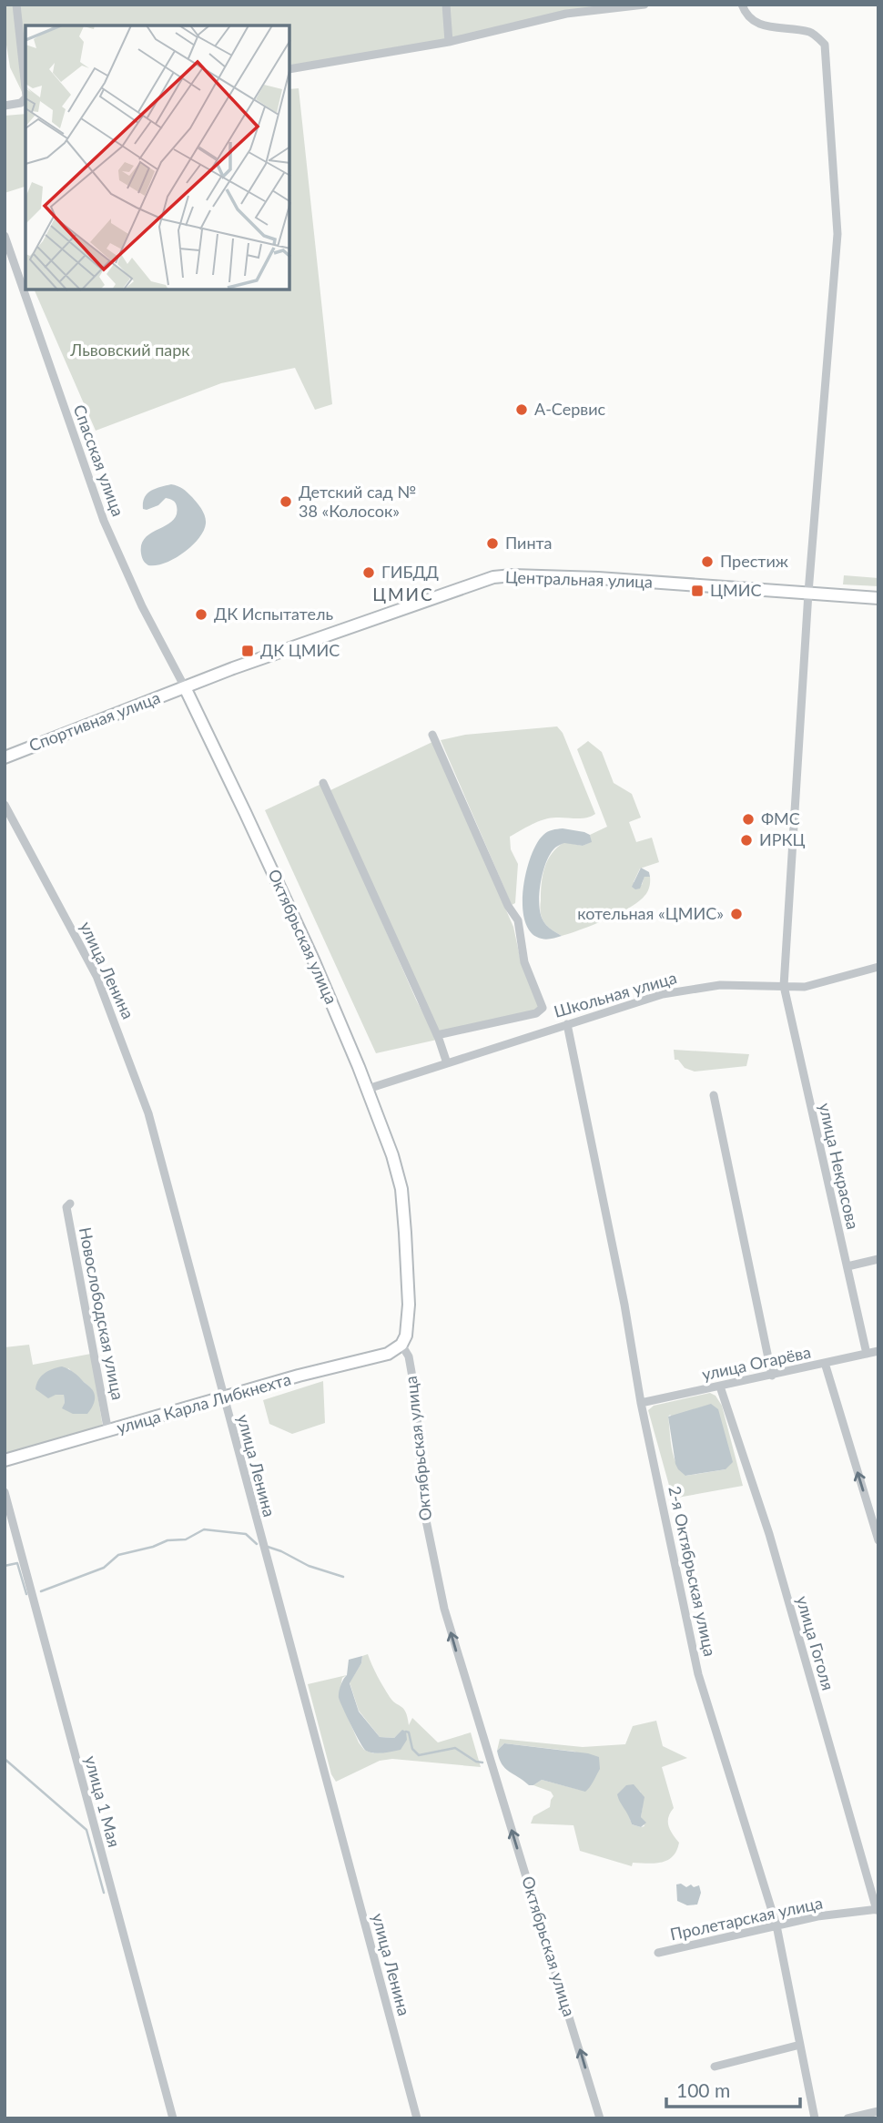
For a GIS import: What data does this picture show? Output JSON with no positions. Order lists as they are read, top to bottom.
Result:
{
  "streets": {
    "street": [
      "Спасская улица",
      "Центральная улица",
      "Спортивная улица",
      "Октябрьская улица",
      "улица Ленина",
      "Школьная улица",
      "улица Некрасова",
      "Новослободская улица",
      "улица Огарёва",
      "улица Карла Либкнехта",
      "2-я Октябрьская улица",
      "улица Гоголя",
      "улица 1 Мая",
      "Пролетарская улица"
    ]
  },
  "crossings": [
    ["Спасская улица", "Центральная улица"],
    ["Спасская улица", "Спортивная улица"],
    ["Спасская улица", "Октябрьская улица"],
    ["Центральная улица", "Спортивная улица"],
    ["Центральная улица", "Октябрьская улица"],
    ["Центральная улица", "улица Некрасова"],
    ["Спортивная улица", "Октябрьская улица"],
    ["Октябрьская улица", "Школьная улица"],
    ["Октябрьская улица", "улица Карла Либкнехта"],
    ["улица Ленина", "улица Карла Либкнехта"],
    ["Школьная улица", "улица Некрасова"],
    ["Школьная улица", "2-я Октябрьская улица"],
    ["улица Некрасова", "улица Огарёва"],
    ["Новослободская улица", "улица Карла Либкнехта"],
    ["улица Огарёва", "2-я Октябрьская улица"],
    ["улица Огарёва", "улица Гоголя"],
    ["2-я Октябрьская улица", "Пролетарская улица"],
    ["улица Гоголя", "Пролетарская улица"]
  ],
  "one_way": ["Октябрьская улица"],
  "districts": ["ЦМИС"],
  "parks": ["Львовский парк"],
  "places": {
    "other": [
      "A-Сервис",
      "Детский сад № 38 «Колосок»",
      "Пинта",
      "Престиж",
      "ГИБДД",
      "ДК Испытатель",
      "ФМС",
      "ИРКЦ",
      "котельная «ЦМИС»"
    ],
    "transit": ["ЦМИС", "ДК ЦМИС"]
  },
  "scale_bar": "100 m"
}
